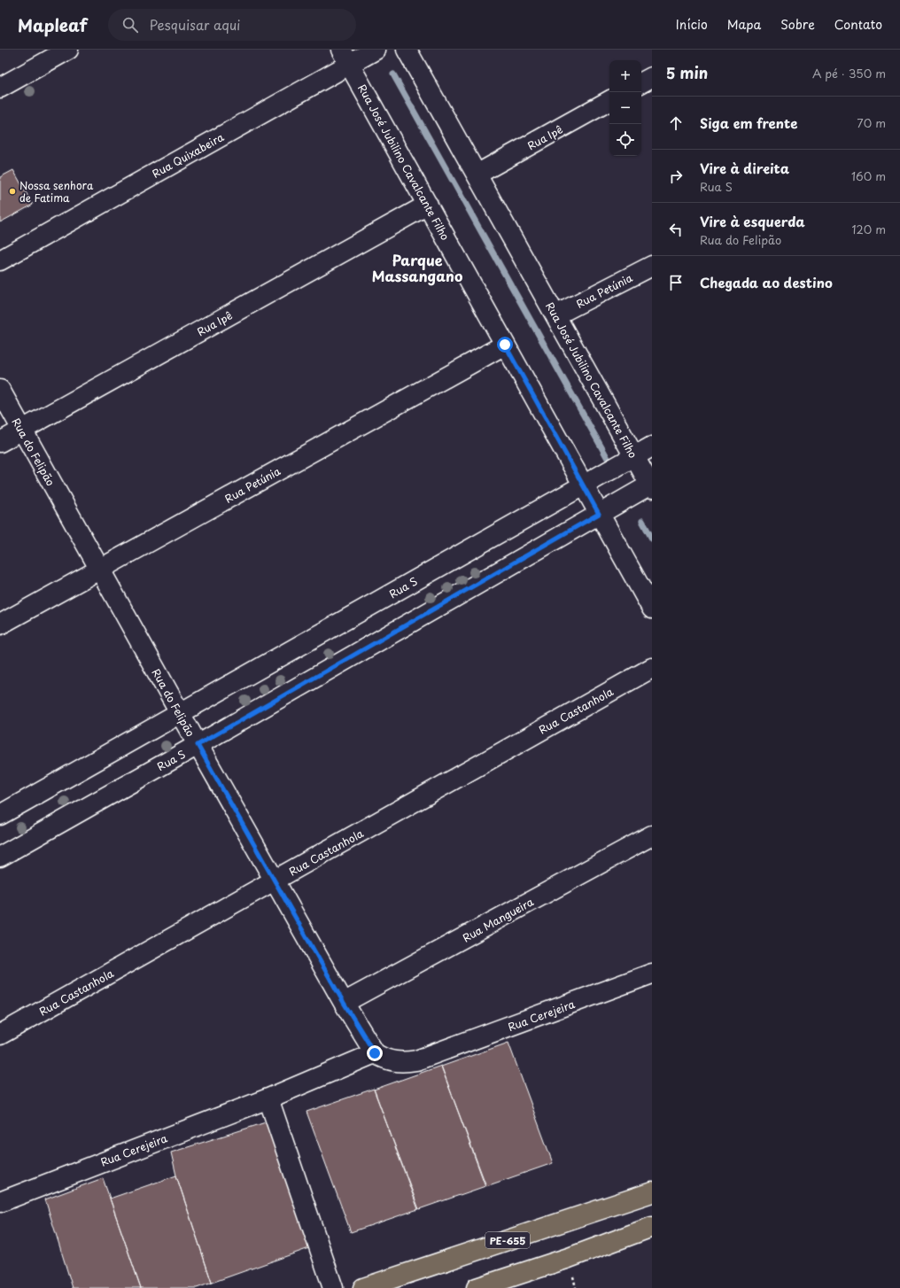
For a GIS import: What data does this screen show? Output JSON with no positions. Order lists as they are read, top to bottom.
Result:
{
  "streets": {
    "main road": ["PE-655"],
    "street": [
      "Rua Ipê",
      "Rua Quixabeira",
      "Rua José Jubilino Cavalcante Filho",
      "Rua Petúnia",
      "Rua do Felipão",
      "Rua S",
      "Rua Castanhola",
      "Rua Mangueira",
      "Rua Cerejeira"
    ]
  },
  "crossings": [
    ["Rua Ipê", "Rua José Jubilino Cavalcante Filho"],
    ["Rua Ipê", "Rua do Felipão"],
    ["Rua Quixabeira", "Rua José Jubilino Cavalcante Filho"],
    ["Rua José Jubilino Cavalcante Filho", "Rua Petúnia"],
    ["Rua José Jubilino Cavalcante Filho", "Rua S"],
    ["Rua Petúnia", "Rua do Felipão"],
    ["Rua do Felipão", "Rua S"],
    ["Rua do Felipão", "Rua Castanhola"],
    ["Rua do Felipão", "Rua Mangueira"],
    ["Rua do Felipão", "Rua Cerejeira"]
  ],
  "districts": ["Parque Massangano"],
  "places": ["Nossa senhora de Fatima"],
  "page": {
    "header": "Mapleaf",
    "search": "Pesquisar aqui",
    "nav": [
      "Início",
      "Mapa",
      "Sobre",
      "Contato"
    ],
    "heading": ["5 min", "A pé · 350 m"],
    "map_buttons": ["+", "−"],
    "list": [
      ["Siga em frente", "70 m"],
      ["Vire à direita", "Rua S", "160 m"],
      ["Vire à esquerda", "Rua do Felipão", "120 m"],
      "Chegada ao destino"
    ]
  }
}
